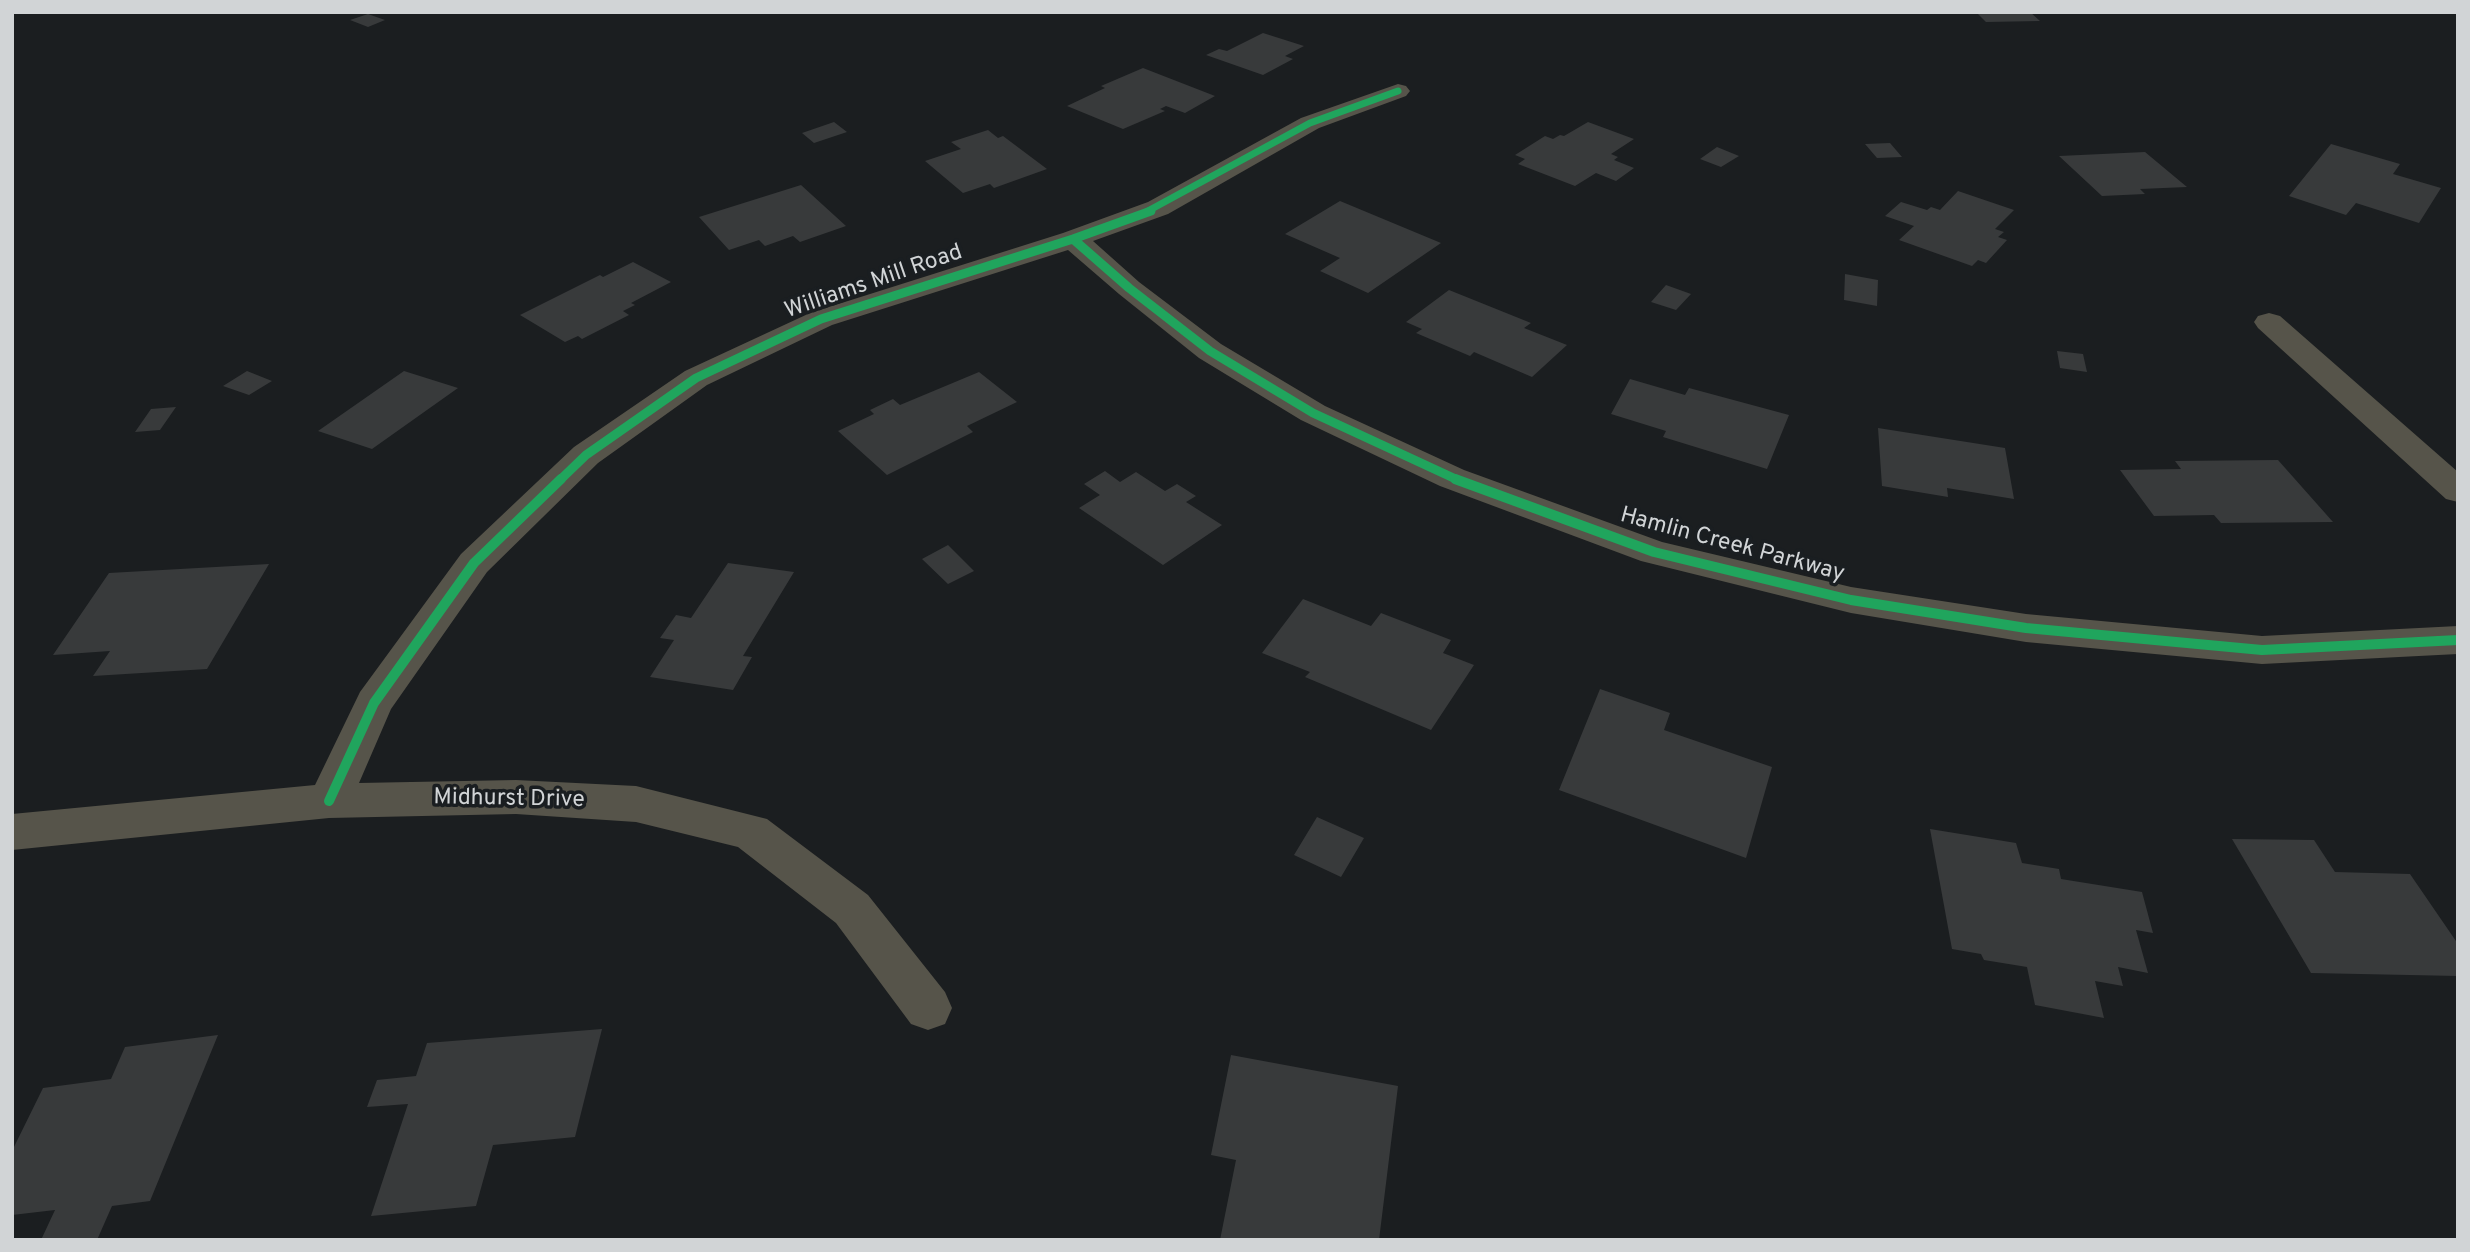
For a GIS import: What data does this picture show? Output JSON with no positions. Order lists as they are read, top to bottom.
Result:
{
  "streets": {
    "street": ["Williams Mill Road", "Hamlin Creek Parkway", "Midhurst Drive"]
  },
  "crossings": [
    ["Williams Mill Road", "Hamlin Creek Parkway"],
    ["Williams Mill Road", "Midhurst Drive"]
  ]
}
